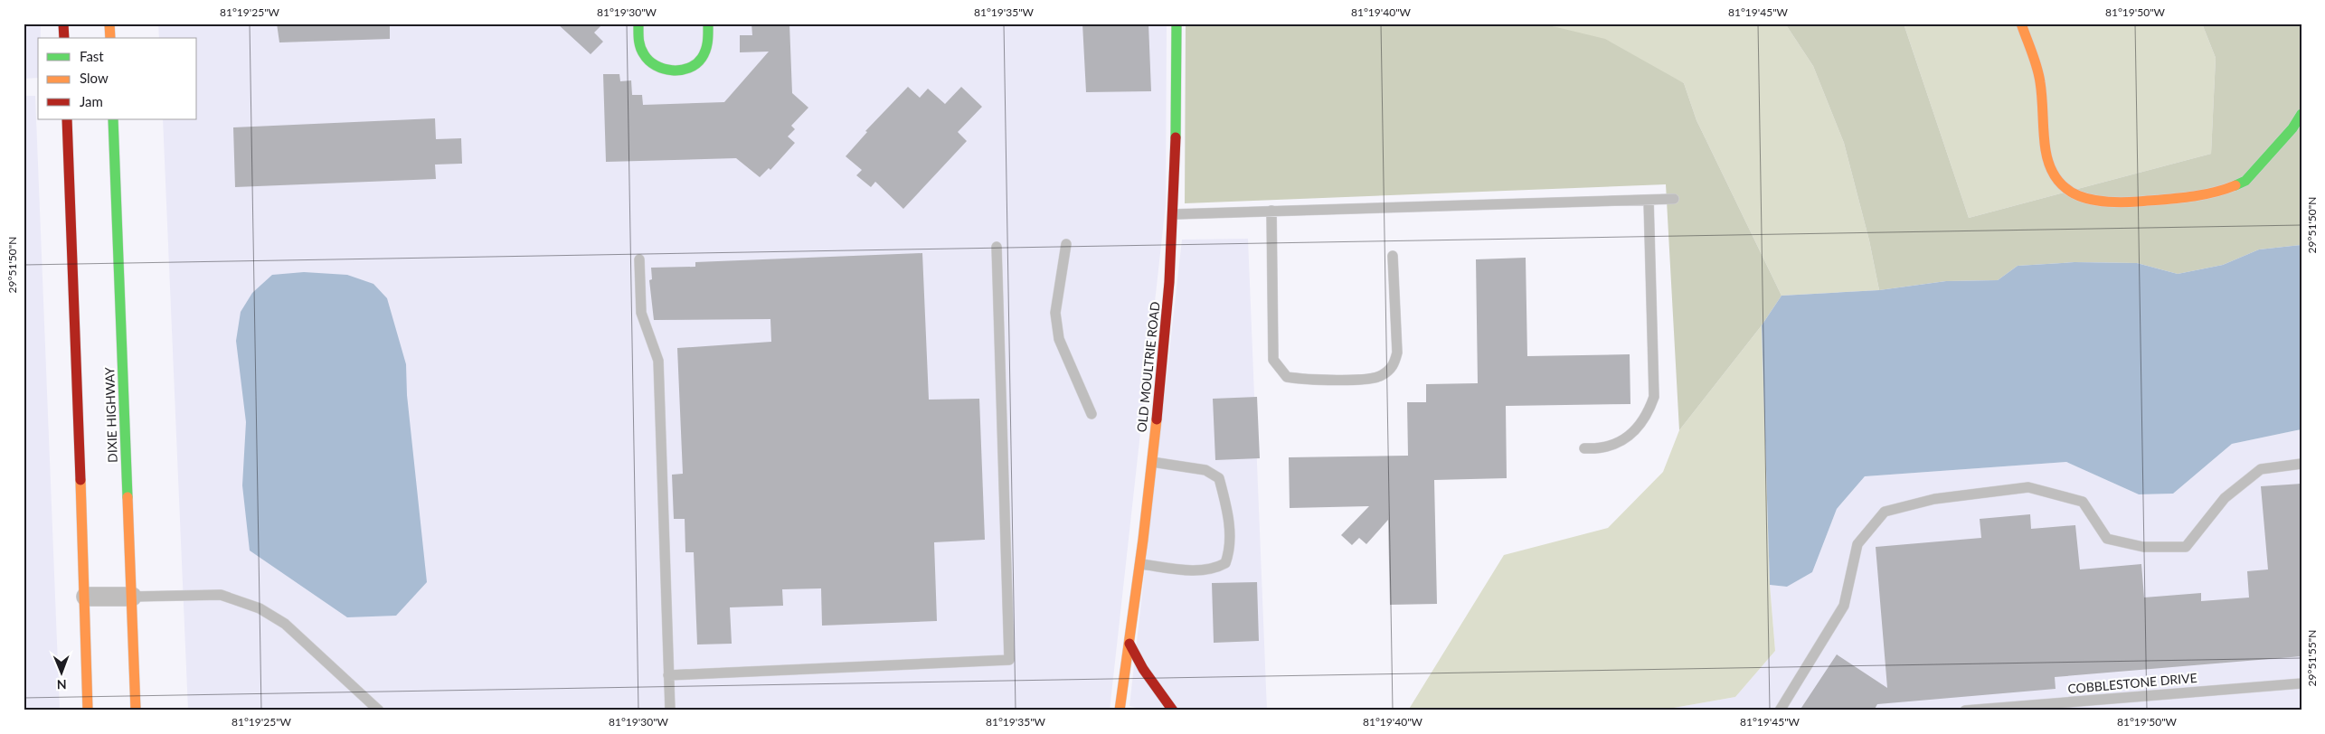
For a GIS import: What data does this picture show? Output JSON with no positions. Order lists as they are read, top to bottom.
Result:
{
  "streets": {
    "main road": ["OLD MOULTRIE ROAD", "DIXIE HIGHWAY"],
    "lane": ["COBBLESTONE DRIVE"]
  },
  "legend": ["Fast", "Slow", "Jam"],
  "north": "bottom",
  "coordinates": [
    "81°19'25\"W",
    "81°19'30\"W",
    "81°19'35\"W",
    "81°19'40\"W",
    "81°19'45\"W",
    "81°19'50\"W",
    "29°51'50\"N",
    "29°51'55\"N"
  ]
}
